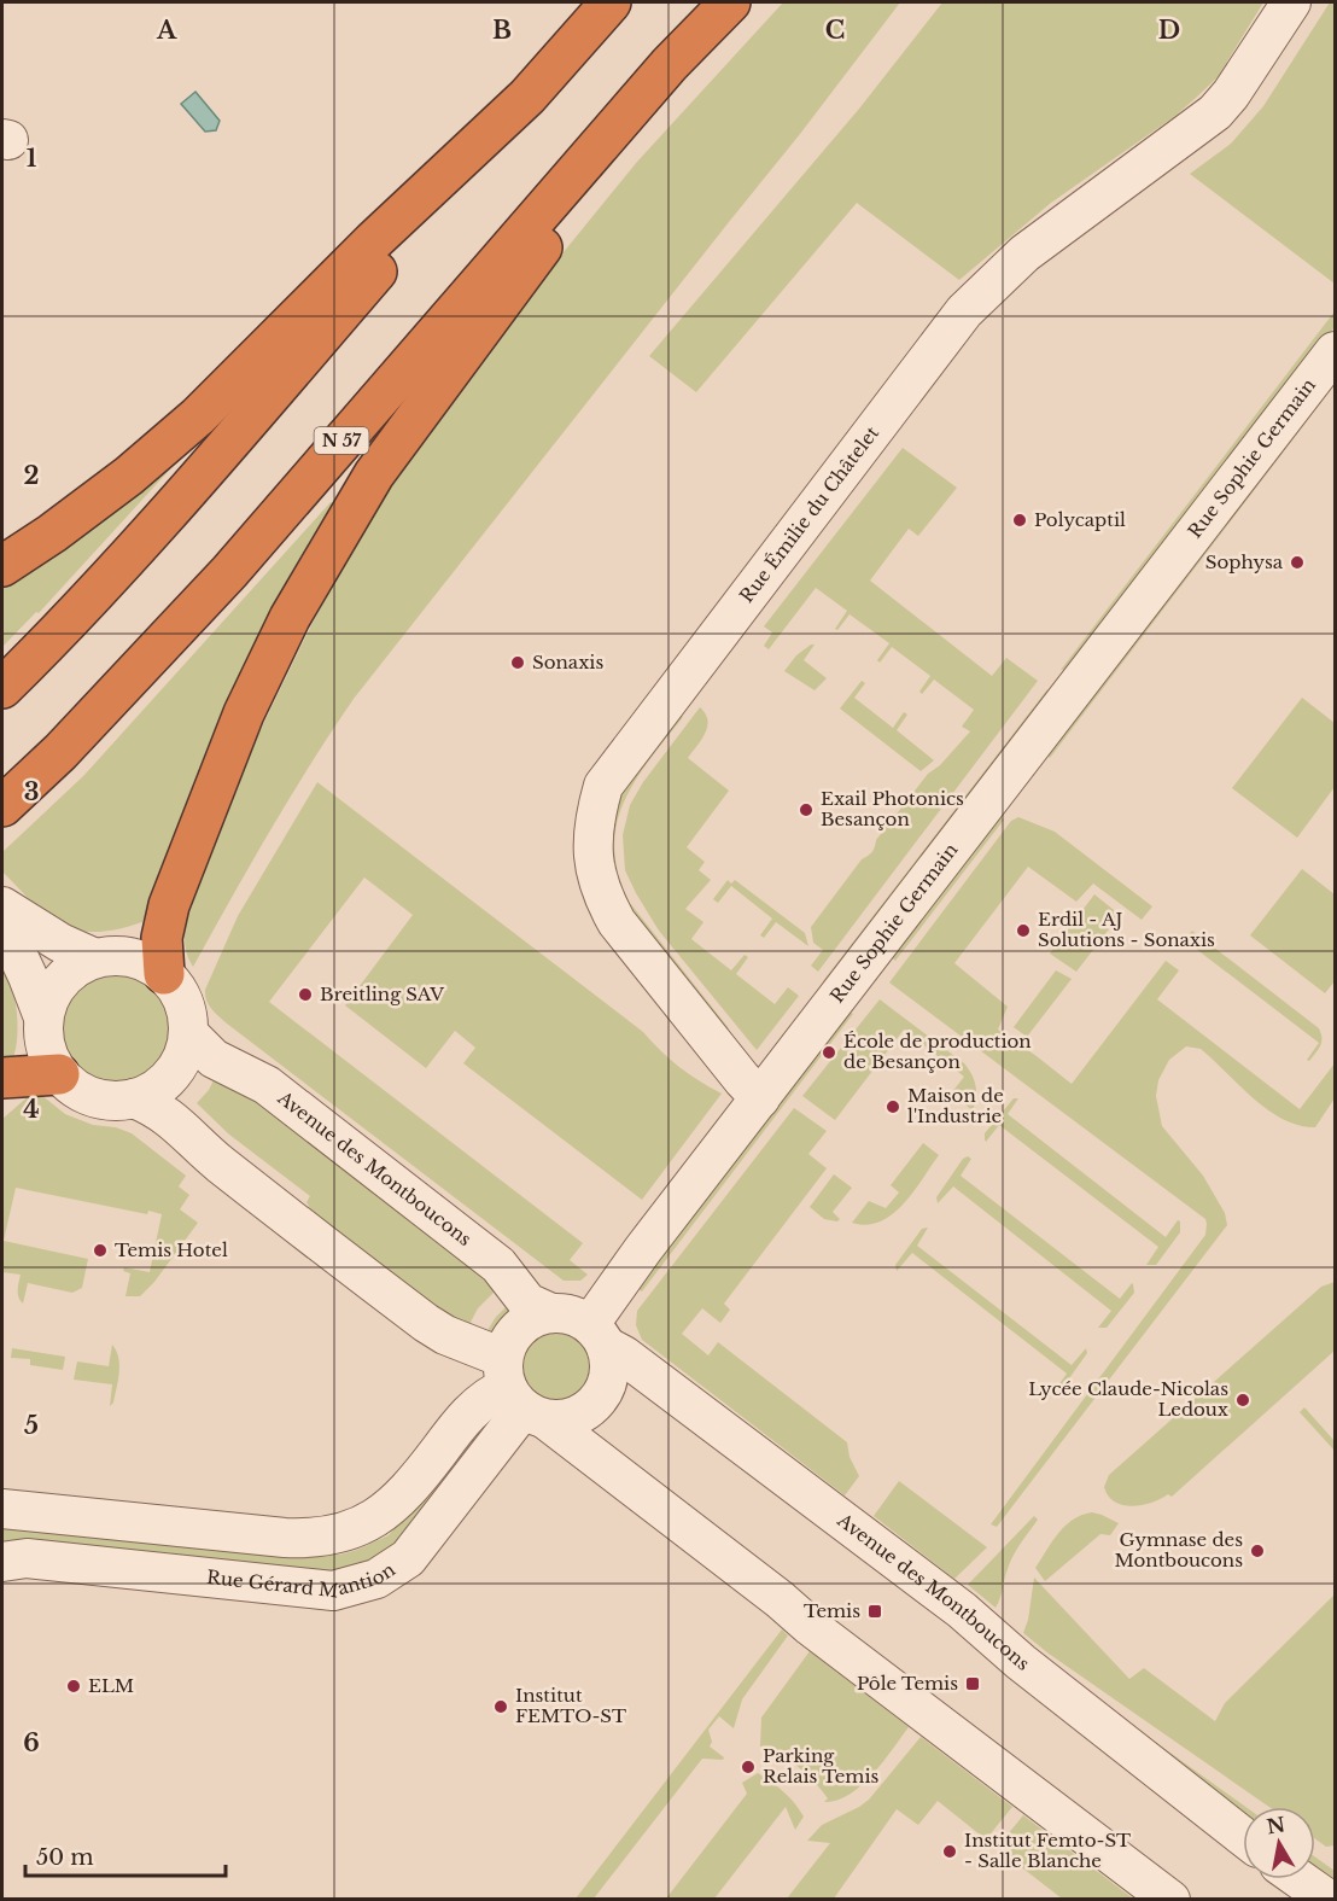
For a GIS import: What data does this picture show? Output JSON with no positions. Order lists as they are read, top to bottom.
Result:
{
  "streets": {
    "highway": ["N 57"],
    "street": [
      "Rue Sophie Germain",
      "Rue Émilie du Châtelet",
      "Avenue des Montboucons",
      "Rue Gérard Mantion"
    ]
  },
  "crossings": [
    ["Rue Sophie Germain", "Rue Émilie du Châtelet"],
    ["Rue Sophie Germain", "Avenue des Montboucons"],
    ["Rue Sophie Germain", "Rue Gérard Mantion"],
    ["Avenue des Montboucons", "Rue Gérard Mantion"]
  ],
  "places": {
    "other": [
      "Polycaptil",
      "Sophysa",
      "Sonaxis",
      "Exail Photonics Besançon",
      "Erdil - AJ Solutions - Sonaxis",
      "Breitling SAV",
      "École de production de Besançon",
      "Maison de l'Industrie",
      "Temis Hotel",
      "Lycée Claude-Nicolas Ledoux",
      "Gymnase des Montboucons",
      "ELM",
      "Institut FEMTO-ST",
      "Parking Relais Temis",
      "Institut Femto-ST - Salle Blanche"
    ],
    "transit": ["Temis", "Pôle Temis"]
  },
  "scale_bar": "50 m",
  "north": "top",
  "grid": {
    "columns": [
      "A",
      "B",
      "C",
      "D"
    ],
    "rows": [
      "1",
      "2",
      "3",
      "4",
      "5",
      "6"
    ]
  }
}
